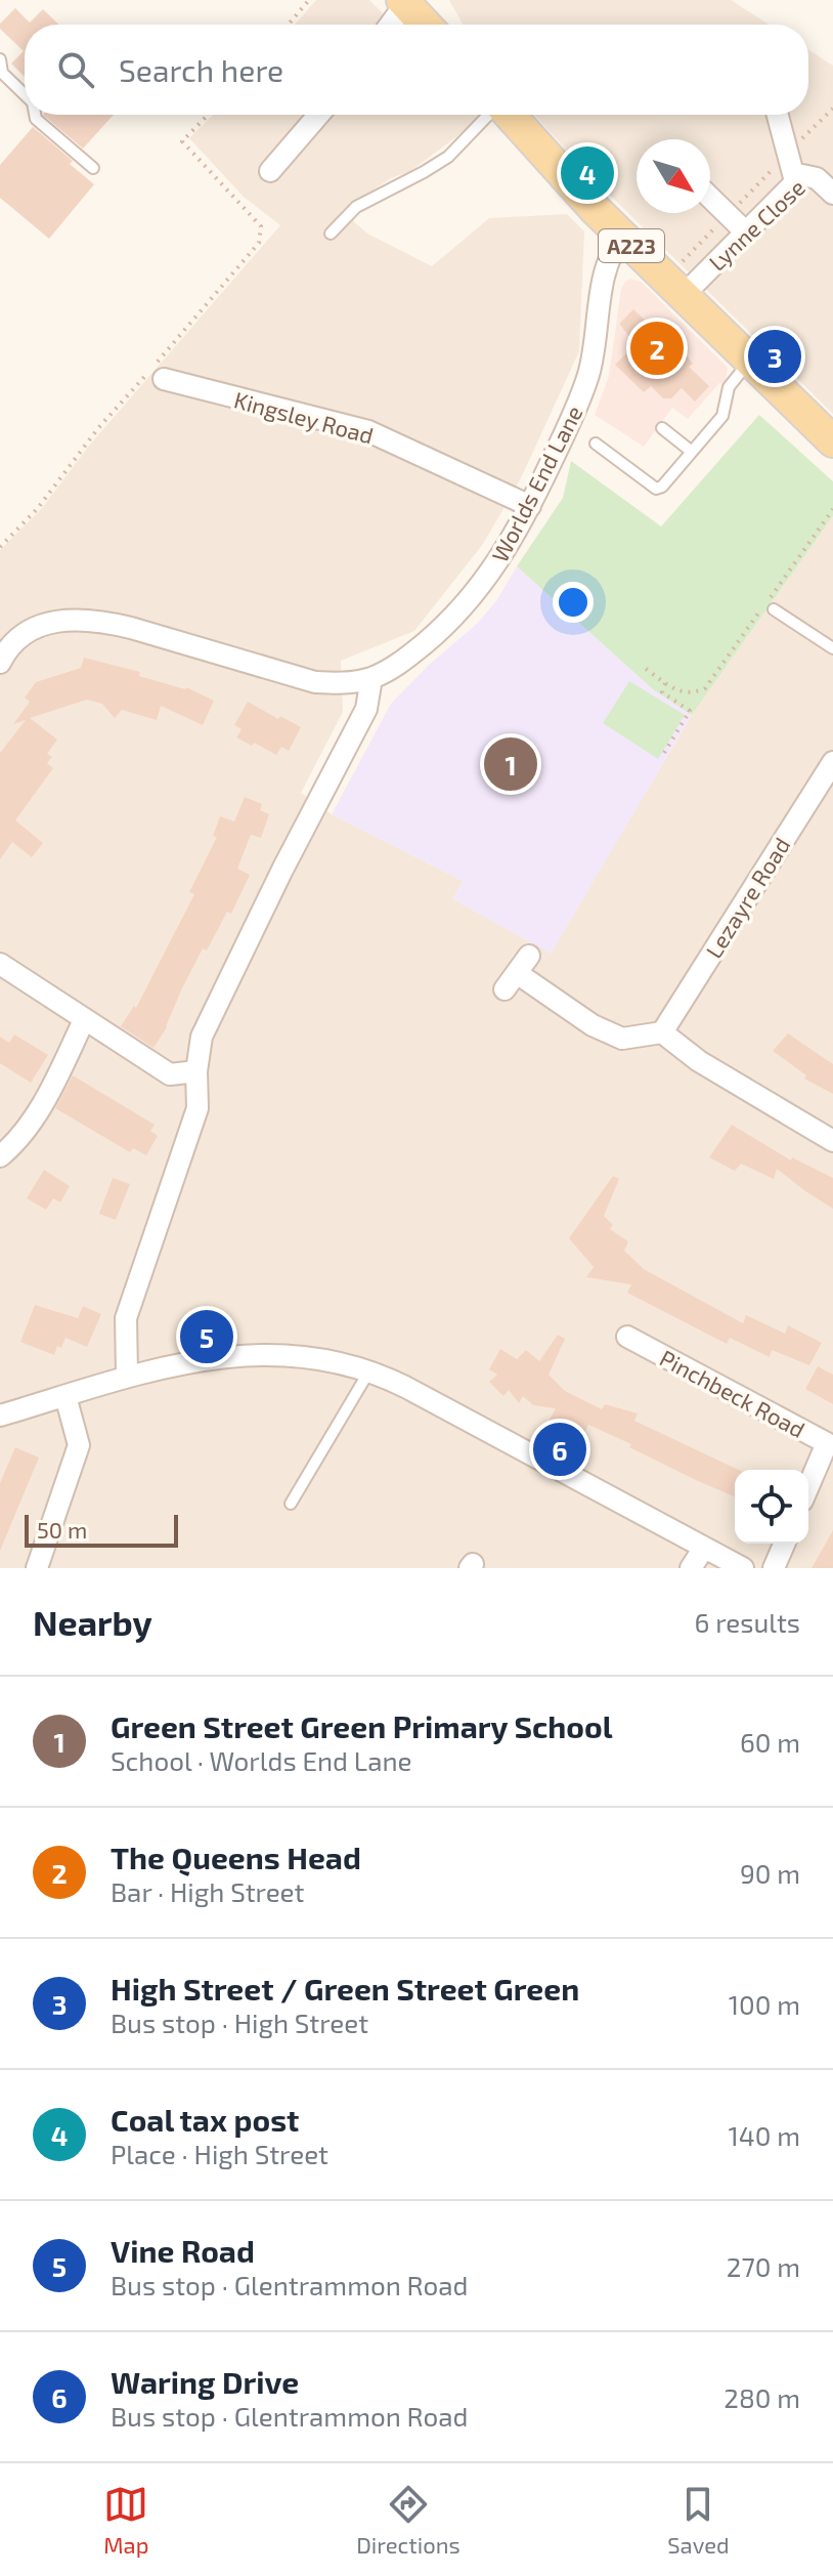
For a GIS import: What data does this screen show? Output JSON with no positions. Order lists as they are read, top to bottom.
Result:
{
  "streets": {
    "main road": ["A223"],
    "street": [
      "Lynne Close",
      "Kingsley Road",
      "Worlds End Lane",
      "Lezayre Road",
      "Pinchbeck Road"
    ]
  },
  "crossings": [
    ["Lynne Close", "A223"],
    ["A223", "Worlds End Lane"],
    ["Kingsley Road", "Worlds End Lane"]
  ],
  "scale_bar": "50 m",
  "north": "bottom right",
  "page": {
    "search": "Search here",
    "pins": [
      "4",
      "2",
      "3",
      "1",
      "5",
      "6"
    ],
    "scale": "50 m",
    "heading": ["Nearby", "6 results"],
    "list": [
      {
        "mark": "1",
        "name": "Green Street Green Primary School",
        "note": "School · Worlds End Lane",
        "value": "60 m"
      },
      {
        "mark": "2",
        "name": "The Queens Head",
        "note": "Bar · High Street",
        "value": "90 m"
      },
      {
        "mark": "3",
        "name": "High Street / Green Street Green",
        "note": "Bus stop · High Street",
        "value": "100 m"
      },
      {
        "mark": "4",
        "name": "Coal tax post",
        "note": "Place · High Street",
        "value": "140 m"
      },
      {
        "mark": "5",
        "name": "Vine Road",
        "note": "Bus stop · Glentrammon Road",
        "value": "270 m"
      },
      {
        "mark": "6",
        "name": "Waring Drive",
        "note": "Bus stop · Glentrammon Road",
        "value": "280 m"
      }
    ],
    "nav": ["Map", "Directions", "Saved"]
  }
}
